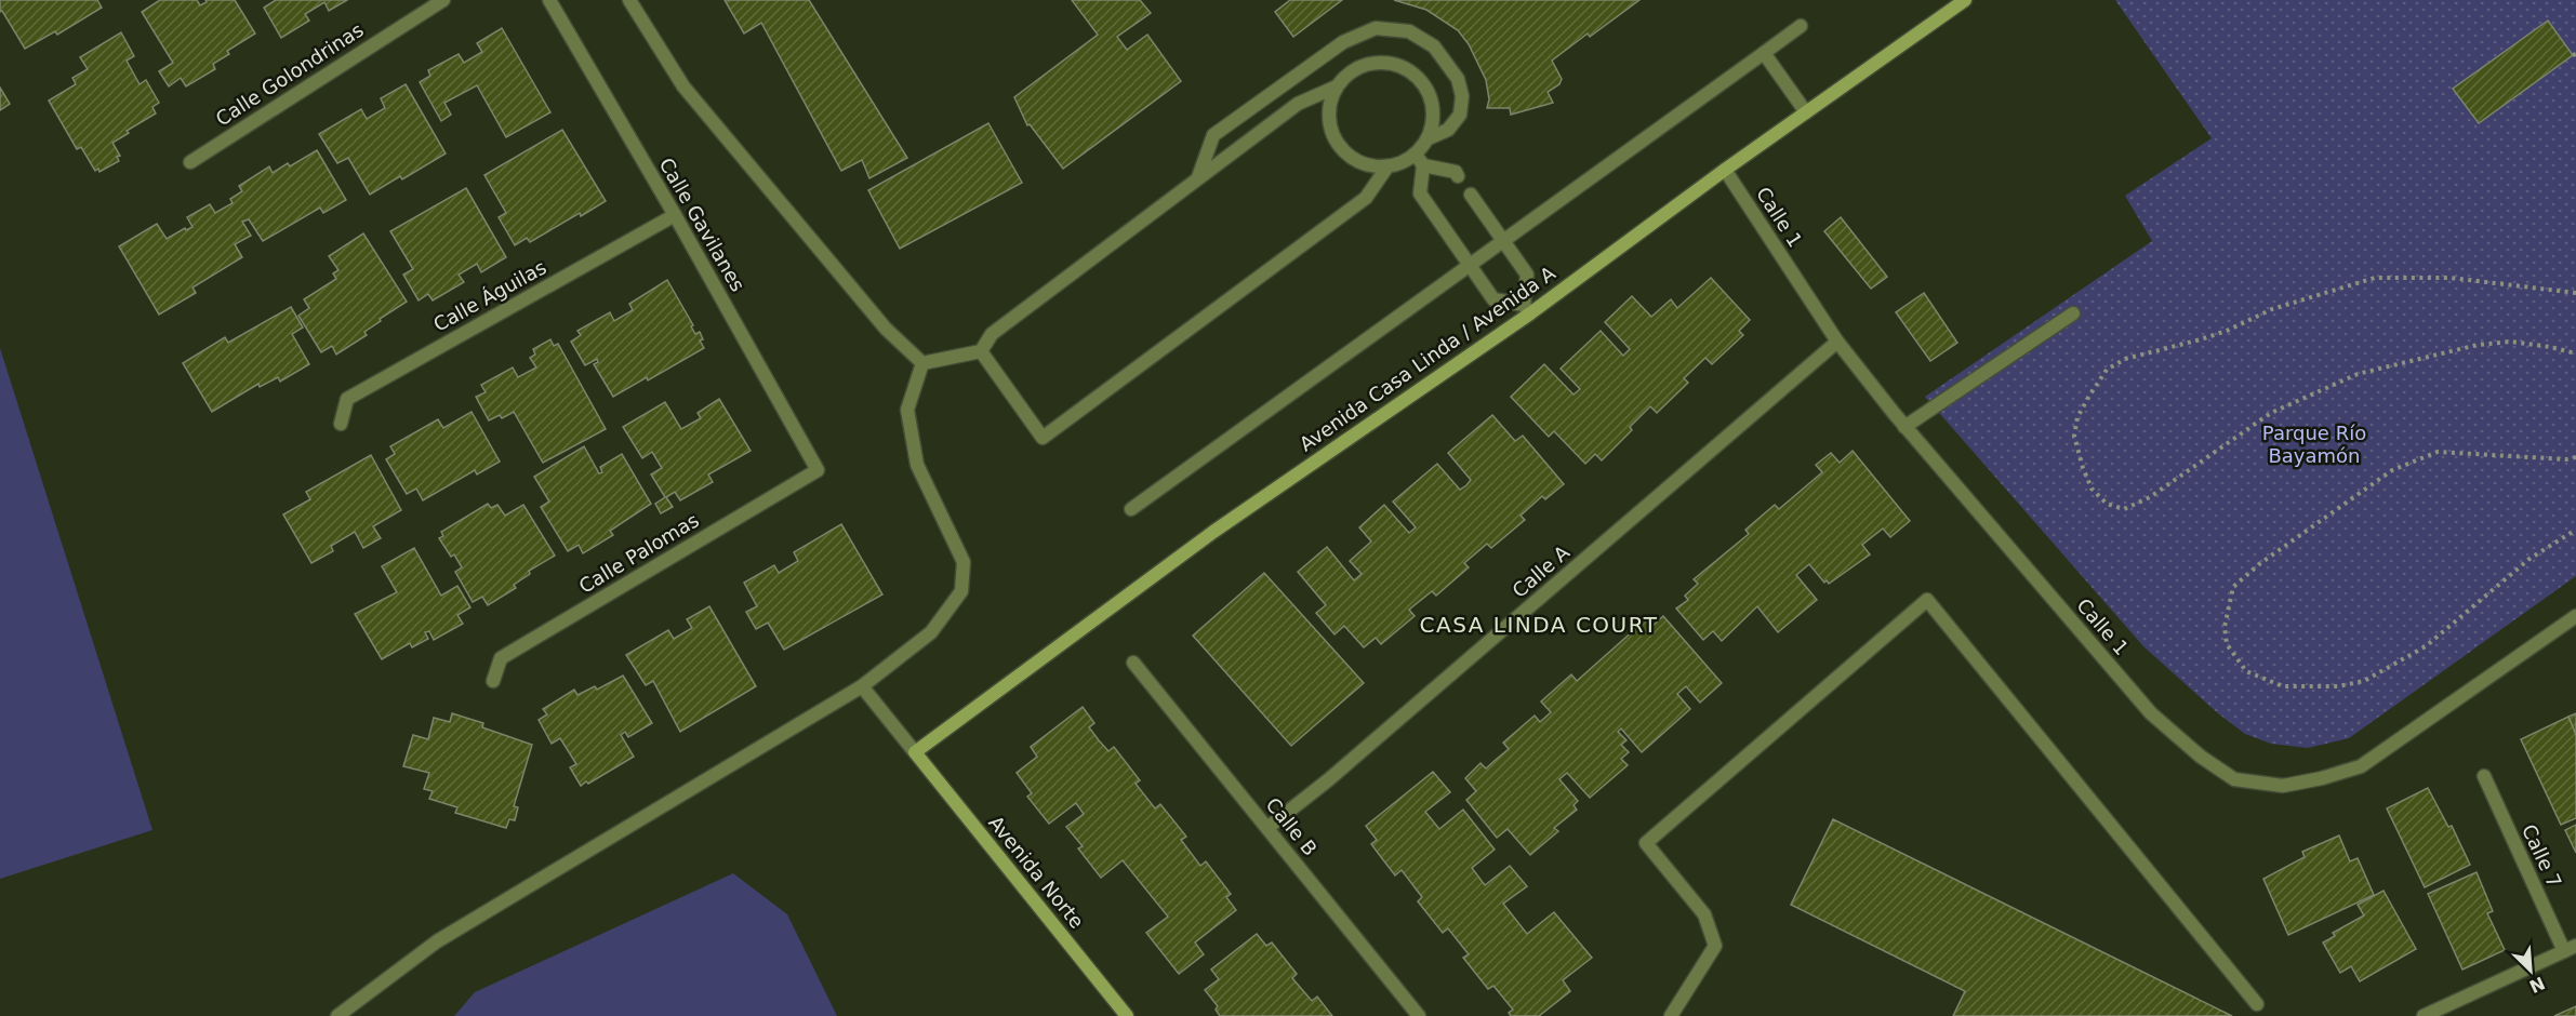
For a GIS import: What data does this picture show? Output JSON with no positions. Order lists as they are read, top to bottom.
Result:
{
  "streets": {
    "street": [
      "Calle Golondrinas",
      "Calle 1",
      "Calle Gavilanes",
      "Calle Águilas",
      "Avenida Casa Linda / Avenida A",
      "Calle Palomas",
      "Calle A",
      "Calle B",
      "Calle 7",
      "Avenida Norte"
    ]
  },
  "crossings": [
    ["Calle 1", "Avenida Casa Linda / Avenida A"],
    ["Calle 1", "Calle A"],
    ["Calle Gavilanes", "Calle Águilas"],
    ["Calle Gavilanes", "Calle Palomas"],
    ["Avenida Casa Linda / Avenida A", "Avenida Norte"],
    ["Calle A", "Calle B"]
  ],
  "districts": ["CASA LINDA COURT"],
  "parks": ["Parque Río Bayamón"],
  "north": "bottom right"
}
